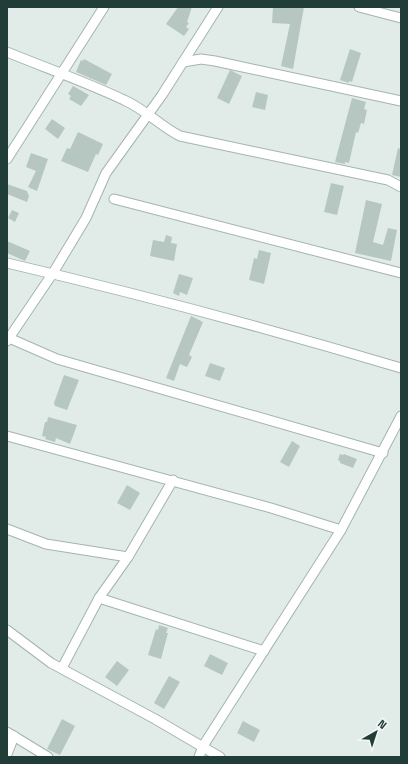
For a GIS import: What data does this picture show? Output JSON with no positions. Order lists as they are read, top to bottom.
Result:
{
  "north": "top right"
}
